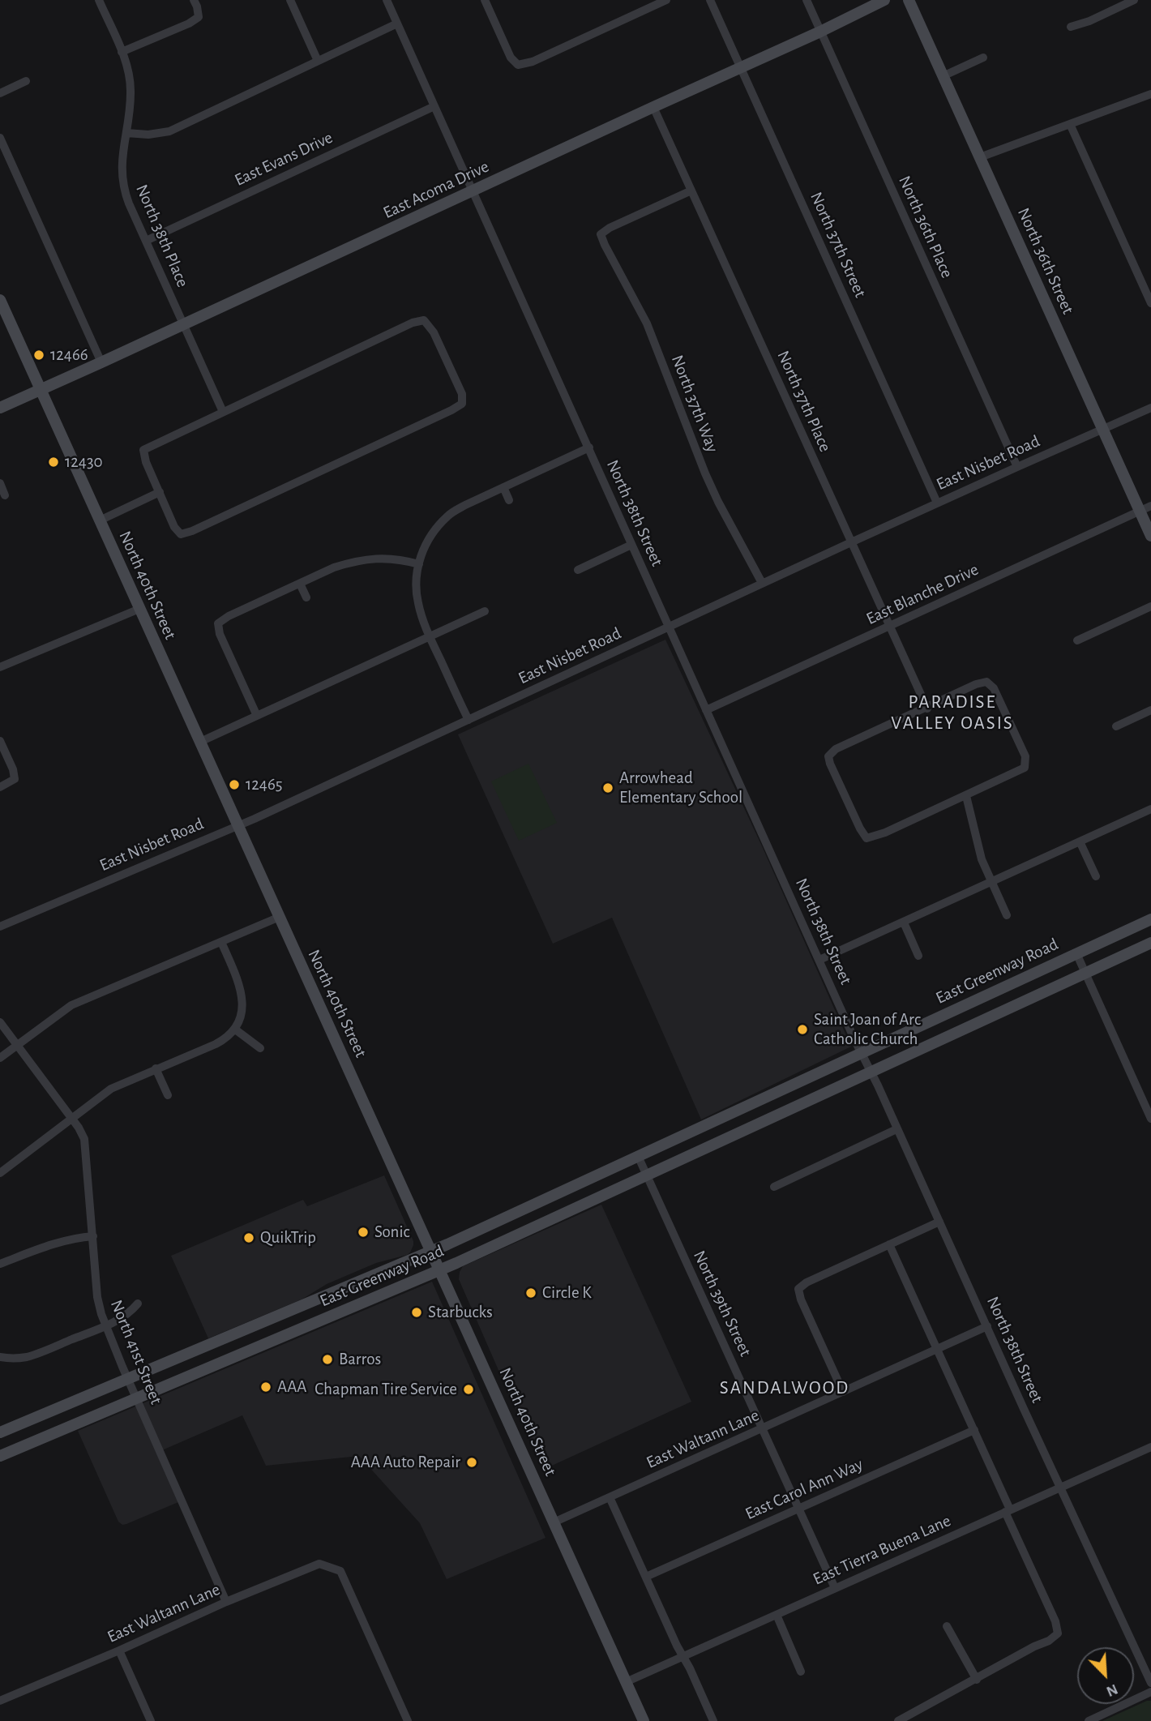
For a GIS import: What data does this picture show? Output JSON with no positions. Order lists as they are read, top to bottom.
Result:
{
  "streets": {
    "main road": [
      "East Acoma Drive",
      "North 36th Street",
      "North 40th Street",
      "East Greenway Road"
    ],
    "street": [
      "East Evans Drive",
      "North 36th Place",
      "North 38th Place",
      "North 37th Street",
      "North 37th Place",
      "North 37th Way",
      "East Nisbet Road",
      "North 38th Street",
      "East Blanche Drive",
      "North 39th Street",
      "North 41st Street",
      "East Waltann Lane",
      "East Carol Ann Way",
      "East Tierra Buena Lane"
    ]
  },
  "crossings": [
    ["East Evans Drive", "North 38th Place"],
    ["East Acoma Drive", "North 36th Place"],
    ["East Acoma Drive", "North 38th Place"],
    ["East Acoma Drive", "North 37th Street"],
    ["East Acoma Drive", "North 37th Place"],
    ["East Acoma Drive", "North 38th Street"],
    ["East Acoma Drive", "North 40th Street"],
    ["North 36th Place", "East Nisbet Road"],
    ["North 37th Street", "East Nisbet Road"],
    ["North 36th Street", "East Nisbet Road"],
    ["North 36th Street", "East Blanche Drive"],
    ["North 37th Place", "North 37th Way"],
    ["North 37th Place", "East Nisbet Road"],
    ["North 37th Place", "East Blanche Drive"],
    ["North 37th Way", "East Nisbet Road"],
    ["East Nisbet Road", "North 38th Street"],
    ["East Nisbet Road", "North 40th Street"],
    ["North 38th Street", "East Blanche Drive"],
    ["North 38th Street", "East Greenway Road"],
    ["North 38th Street", "East Waltann Lane"],
    ["North 38th Street", "East Tierra Buena Lane"],
    ["North 40th Street", "East Greenway Road"],
    ["North 40th Street", "East Waltann Lane"],
    ["North 40th Street", "East Tierra Buena Lane"],
    ["East Greenway Road", "North 39th Street"],
    ["East Greenway Road", "North 41st Street"],
    ["North 39th Street", "East Waltann Lane"],
    ["North 39th Street", "East Carol Ann Way"],
    ["North 39th Street", "East Tierra Buena Lane"],
    ["North 41st Street", "East Waltann Lane"]
  ],
  "districts": ["PARADISE VALLEY OASIS", "SANDALWOOD"],
  "places": [
    "12466",
    "12430",
    "12465",
    "Arrowhead Elementary School",
    "Saint Joan of Arc Catholic Church",
    "Sonic",
    "QuikTrip",
    "Circle K",
    "Starbucks",
    "Barros",
    "AAA",
    "Chapman Tire Service",
    "AAA Auto Repair"
  ],
  "north": "bottom right"
}
